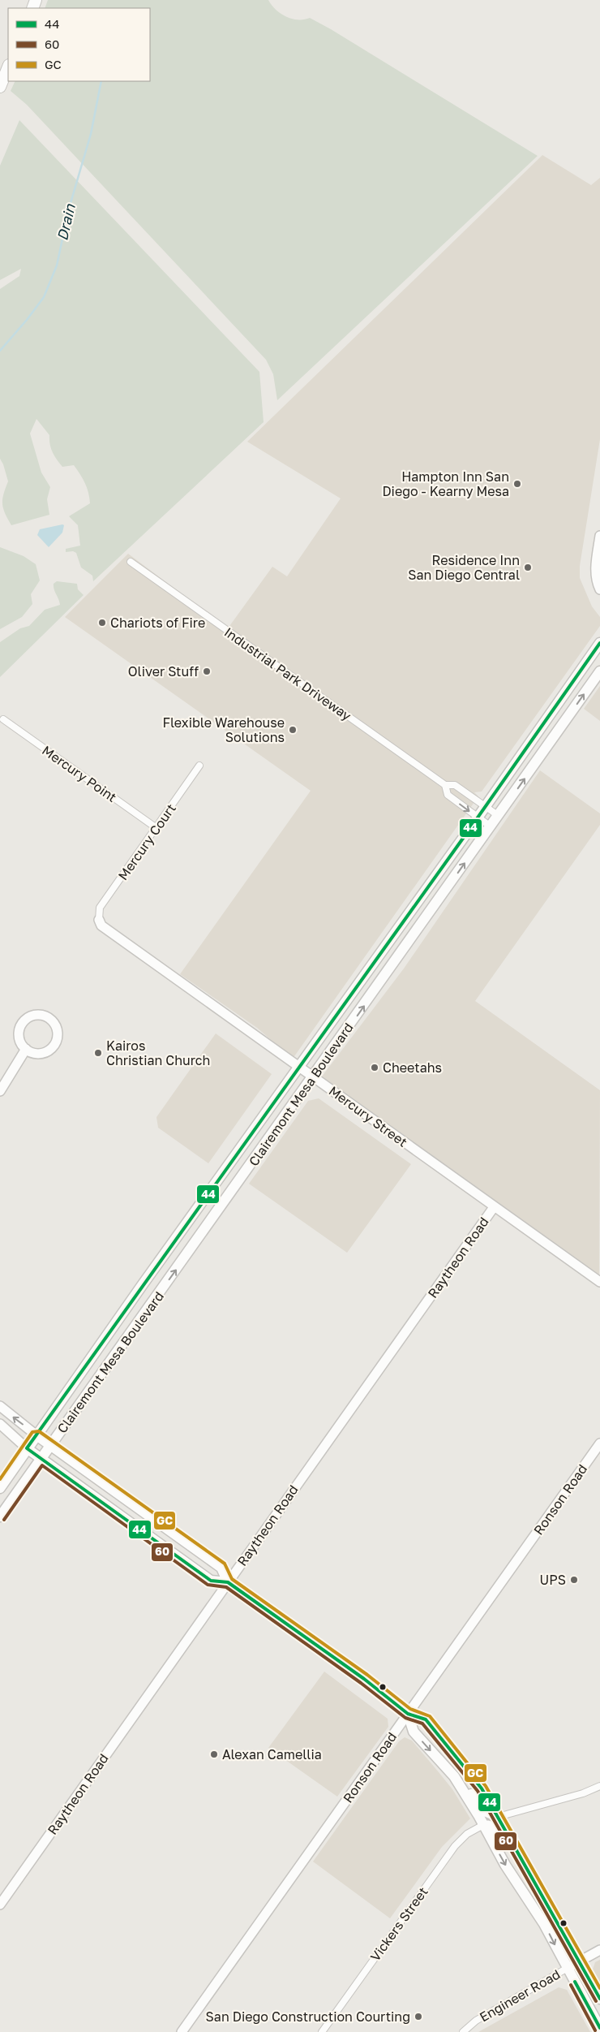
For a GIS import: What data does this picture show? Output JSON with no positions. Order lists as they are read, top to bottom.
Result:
{
  "streets": {
    "main road": ["Clairemont Mesa Boulevard"],
    "street": [
      "Industrial Park Driveway",
      "Mercury Point",
      "Mercury Court",
      "Mercury Street",
      "Raytheon Road",
      "Ronson Road",
      "Vickers Street",
      "Engineer Road"
    ]
  },
  "crossings": [
    ["Industrial Park Driveway", "Clairemont Mesa Boulevard"],
    ["Mercury Point", "Mercury Court"],
    ["Mercury Court", "Mercury Street"],
    ["Clairemont Mesa Boulevard", "Mercury Street"],
    ["Mercury Street", "Raytheon Road"]
  ],
  "water": ["Drain"],
  "places": [
    "Hampton Inn San Diego - Kearny Mesa",
    "Residence Inn San Diego Central",
    "Chariots of Fire",
    "Oliver Stuff",
    "Flexible Warehouse Solutions",
    "Kairos Christian Church",
    "Cheetahs",
    "UPS",
    "Alexan Camellia",
    "San Diego Construction Courting"
  ],
  "lines": ["transit line 44", "transit line GC", "transit line 60"],
  "legend": ["44", "60", "GC"]
}
